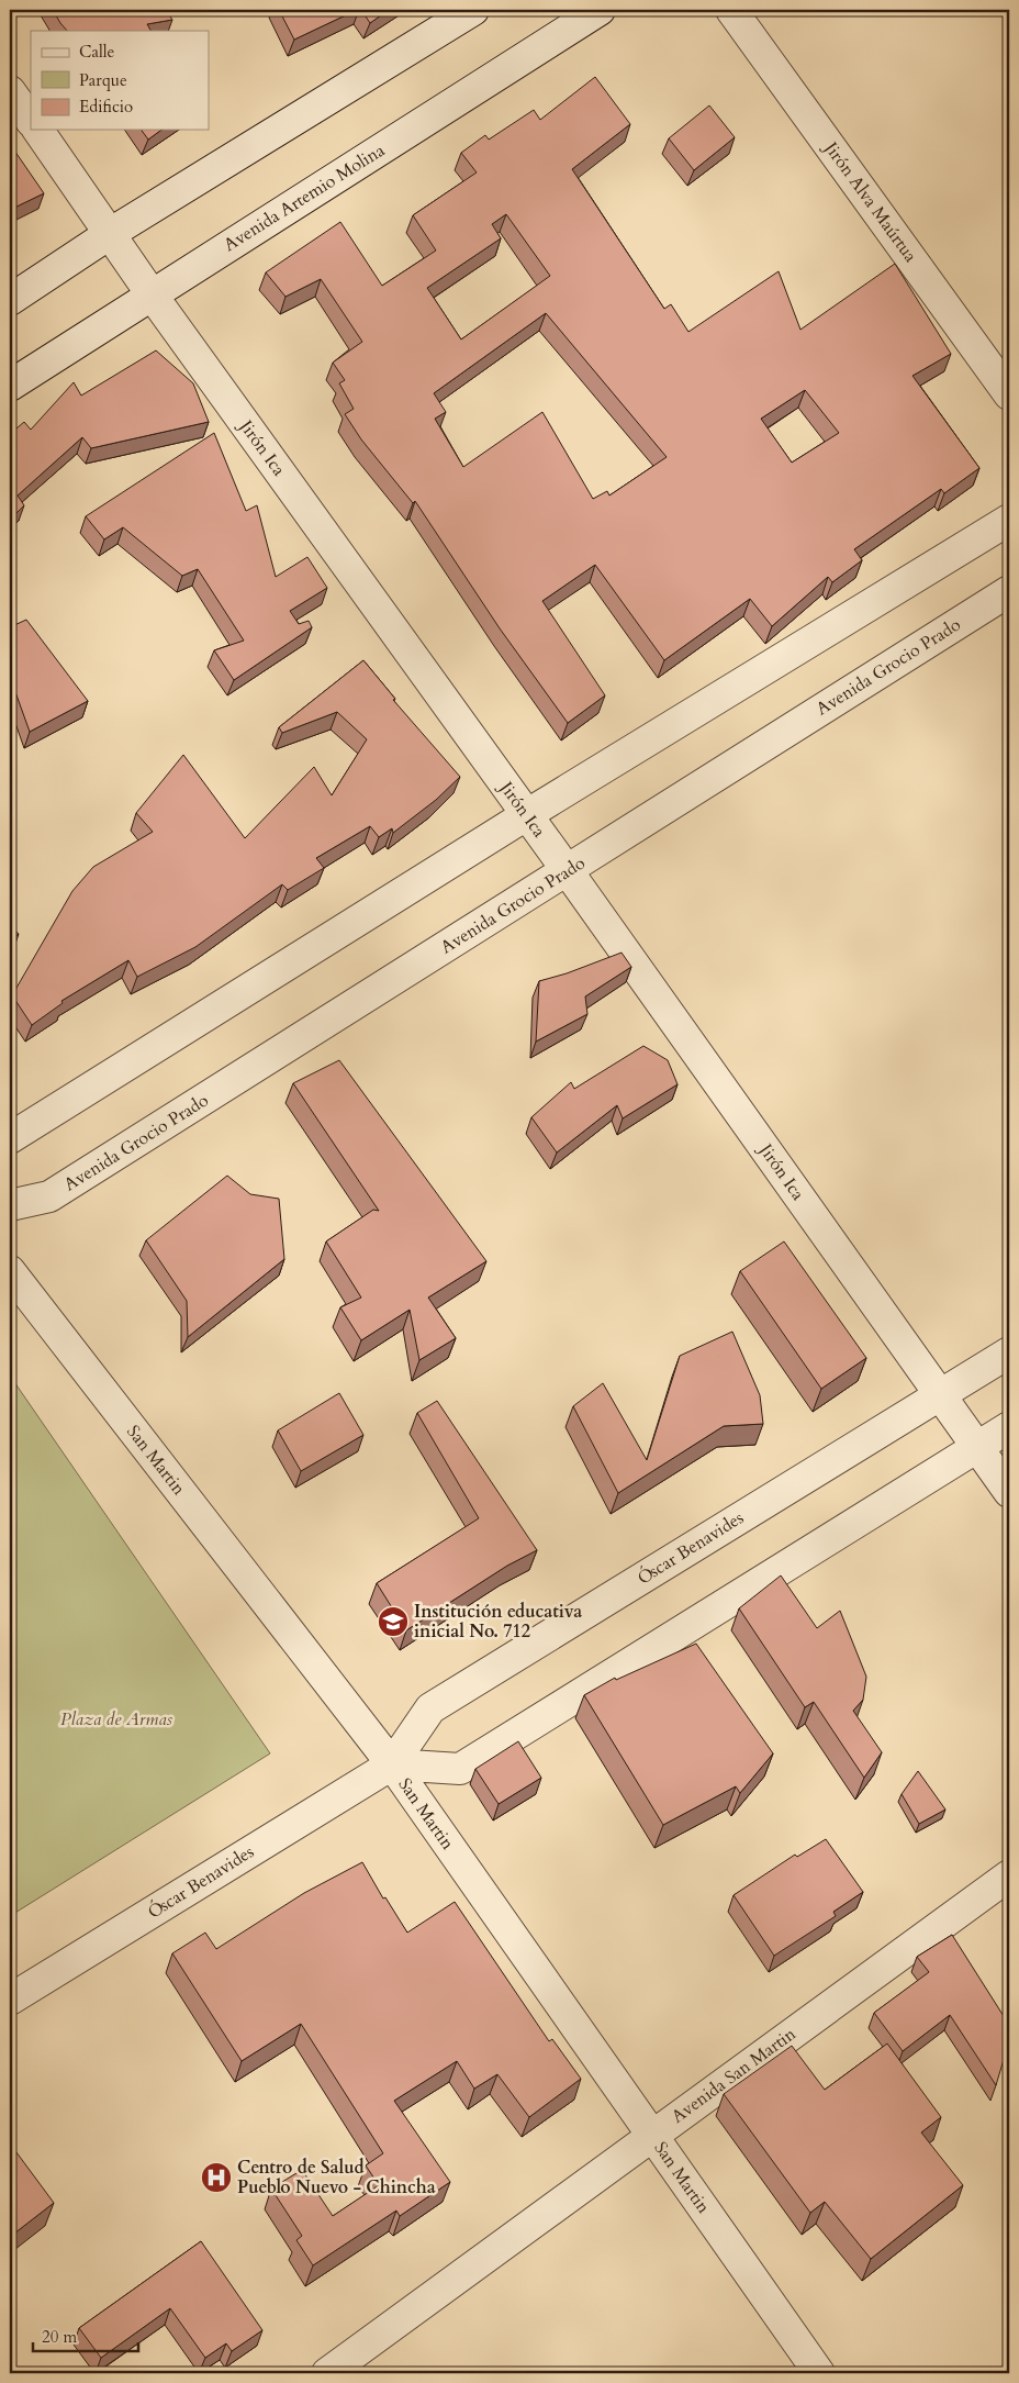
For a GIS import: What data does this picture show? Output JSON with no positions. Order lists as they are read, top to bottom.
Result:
{
  "streets": {
    "street": [
      "Avenida Artemio Molina",
      "Jirón Alva Maúrtua",
      "Jirón Ica",
      "Avenida Grocio Prado",
      "San Martin",
      "Óscar Benavides",
      "Avenida San Martin"
    ]
  },
  "crossings": [
    ["Avenida Artemio Molina", "Jirón Ica"],
    ["Jirón Ica", "Avenida Grocio Prado"],
    ["Jirón Ica", "Óscar Benavides"],
    ["San Martin", "Óscar Benavides"],
    ["San Martin", "Avenida San Martin"]
  ],
  "parks": ["Plaza de Armas"],
  "places": {
    "school or university": ["Institución educativa inicial No. 712"],
    "hospital": ["Centro de Salud Pueblo Nuevo - Chincha"]
  },
  "legend": ["Calle", "Parque", "Edificio"],
  "scale_bar": "20 m"
}
